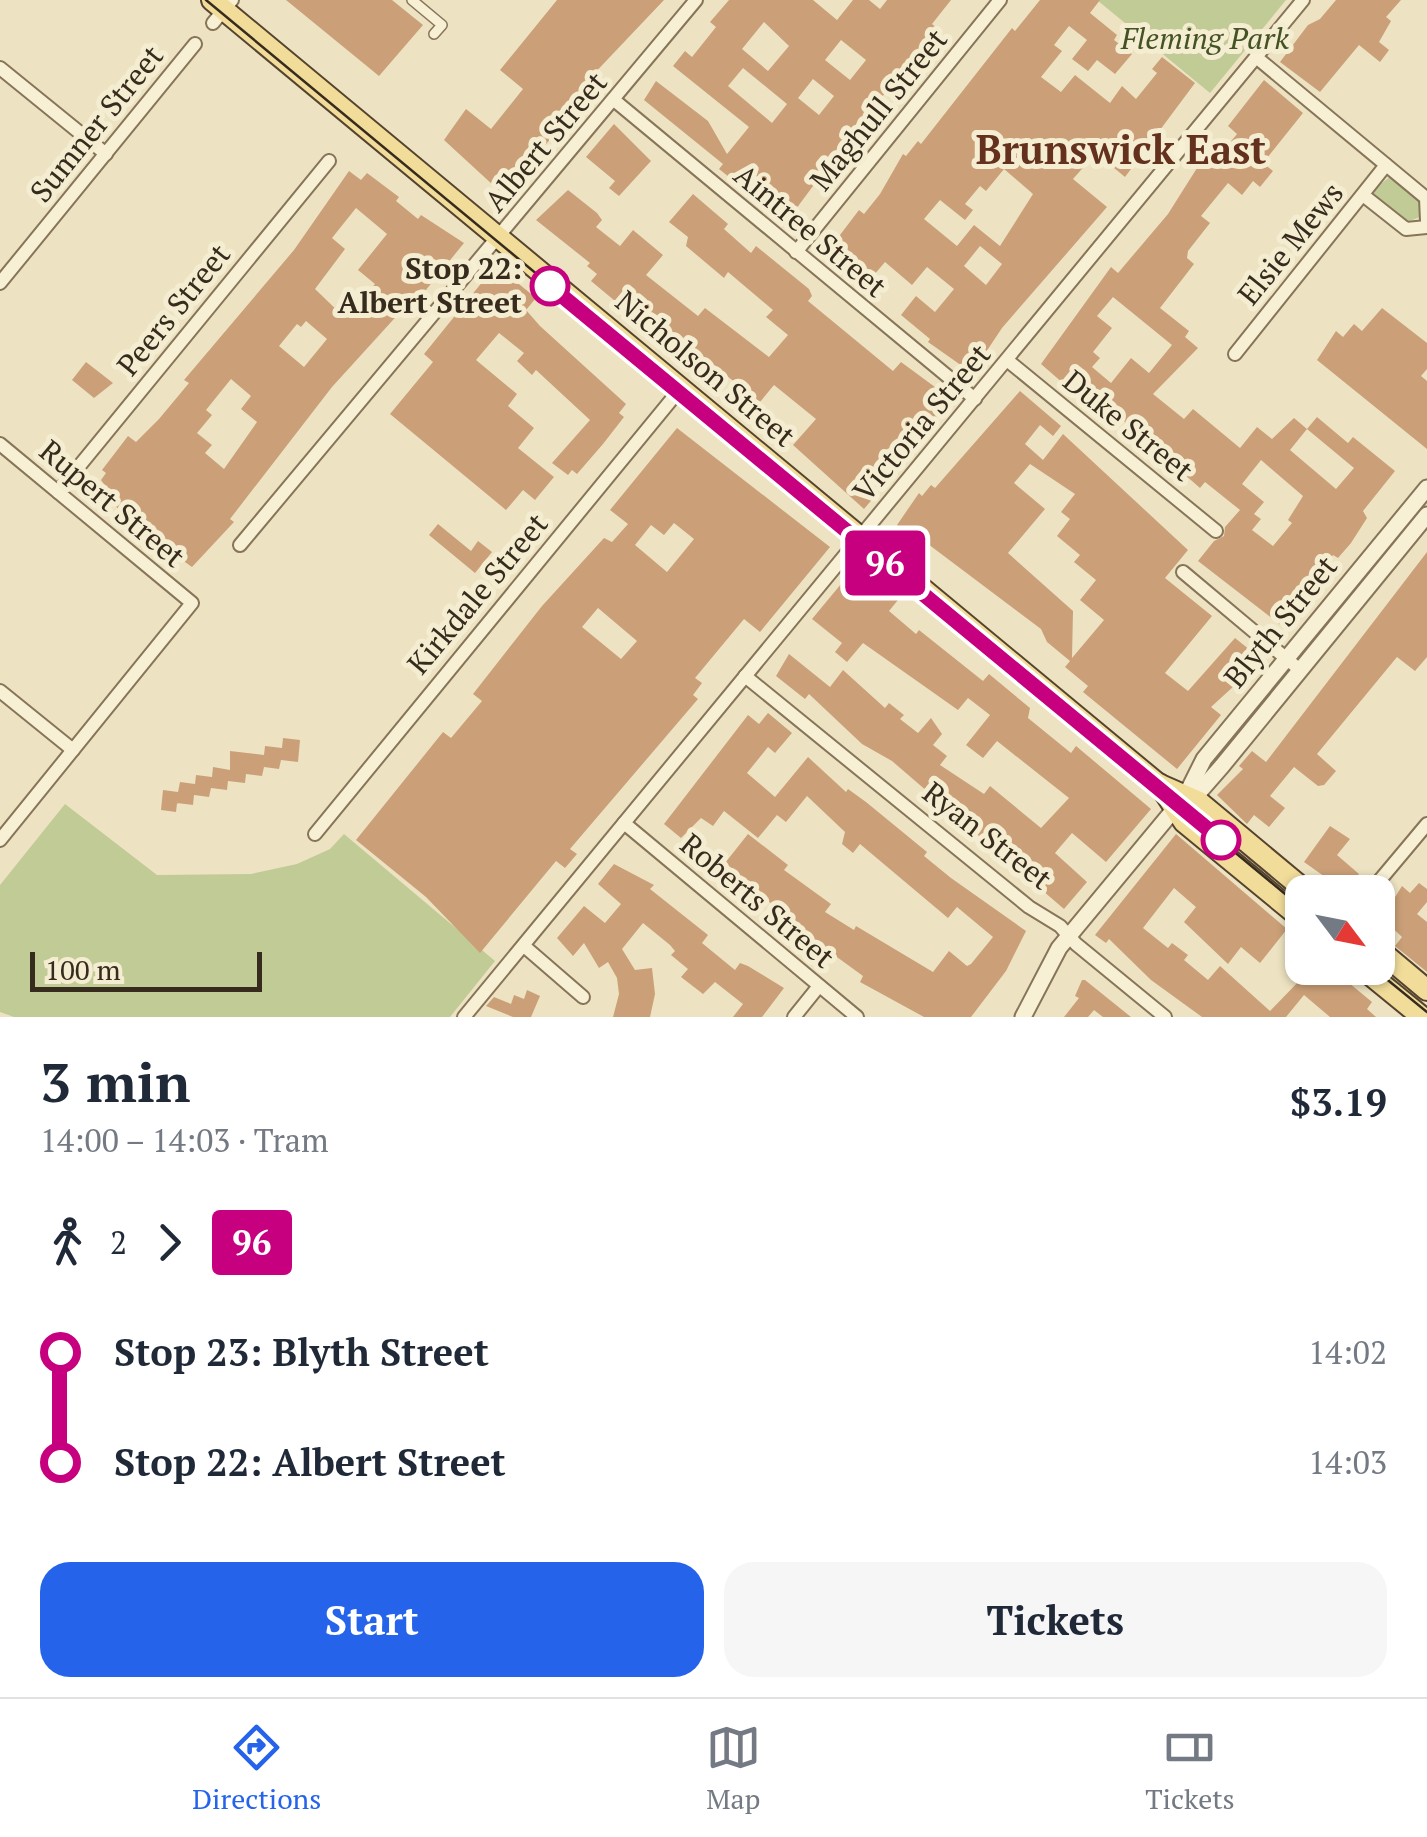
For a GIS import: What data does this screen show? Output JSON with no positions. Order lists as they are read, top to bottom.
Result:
{
  "streets": {
    "main road": ["Nicholson Street"],
    "street": [
      "Maghull Street",
      "Sumner Street",
      "Albert Street",
      "Aintree Street",
      "Elsie Mews",
      "Peers Street",
      "Victoria Street",
      "Duke Street",
      "Rupert Street",
      "Kirkdale Street",
      "Blyth Street",
      "Ryan Street",
      "Roberts Street"
    ]
  },
  "crossings": [
    ["Maghull Street", "Aintree Street"],
    ["Albert Street", "Aintree Street"],
    ["Albert Street", "Nicholson Street"],
    ["Aintree Street", "Victoria Street"],
    ["Peers Street", "Rupert Street"],
    ["Nicholson Street", "Victoria Street"],
    ["Nicholson Street", "Kirkdale Street"],
    ["Nicholson Street", "Blyth Street"],
    ["Victoria Street", "Duke Street"],
    ["Victoria Street", "Ryan Street"],
    ["Victoria Street", "Roberts Street"],
    ["Blyth Street", "Ryan Street"]
  ],
  "districts": ["Brunswick East"],
  "parks": ["Fleming Park"],
  "places": ["Stop 22: Albert Street"],
  "lines": ["tram line 96"],
  "scale_bar": "100 m",
  "north": "bottom right",
  "page": {
    "on_map": "96",
    "scale": "100 m",
    "heading": ["3 min", "14:00 – 14:03 · Tram", "$3.19"],
    "legs": ["2", "96"],
    "list": [
      {
        "name": "Stop 23: Blyth Street",
        "value": "14:02"
      },
      {
        "name": "Stop 22: Albert Street",
        "value": "14:03"
      }
    ],
    "buttons": ["Start", "Tickets"],
    "tabs": ["Directions", "Map", "Tickets"]
  }
}
